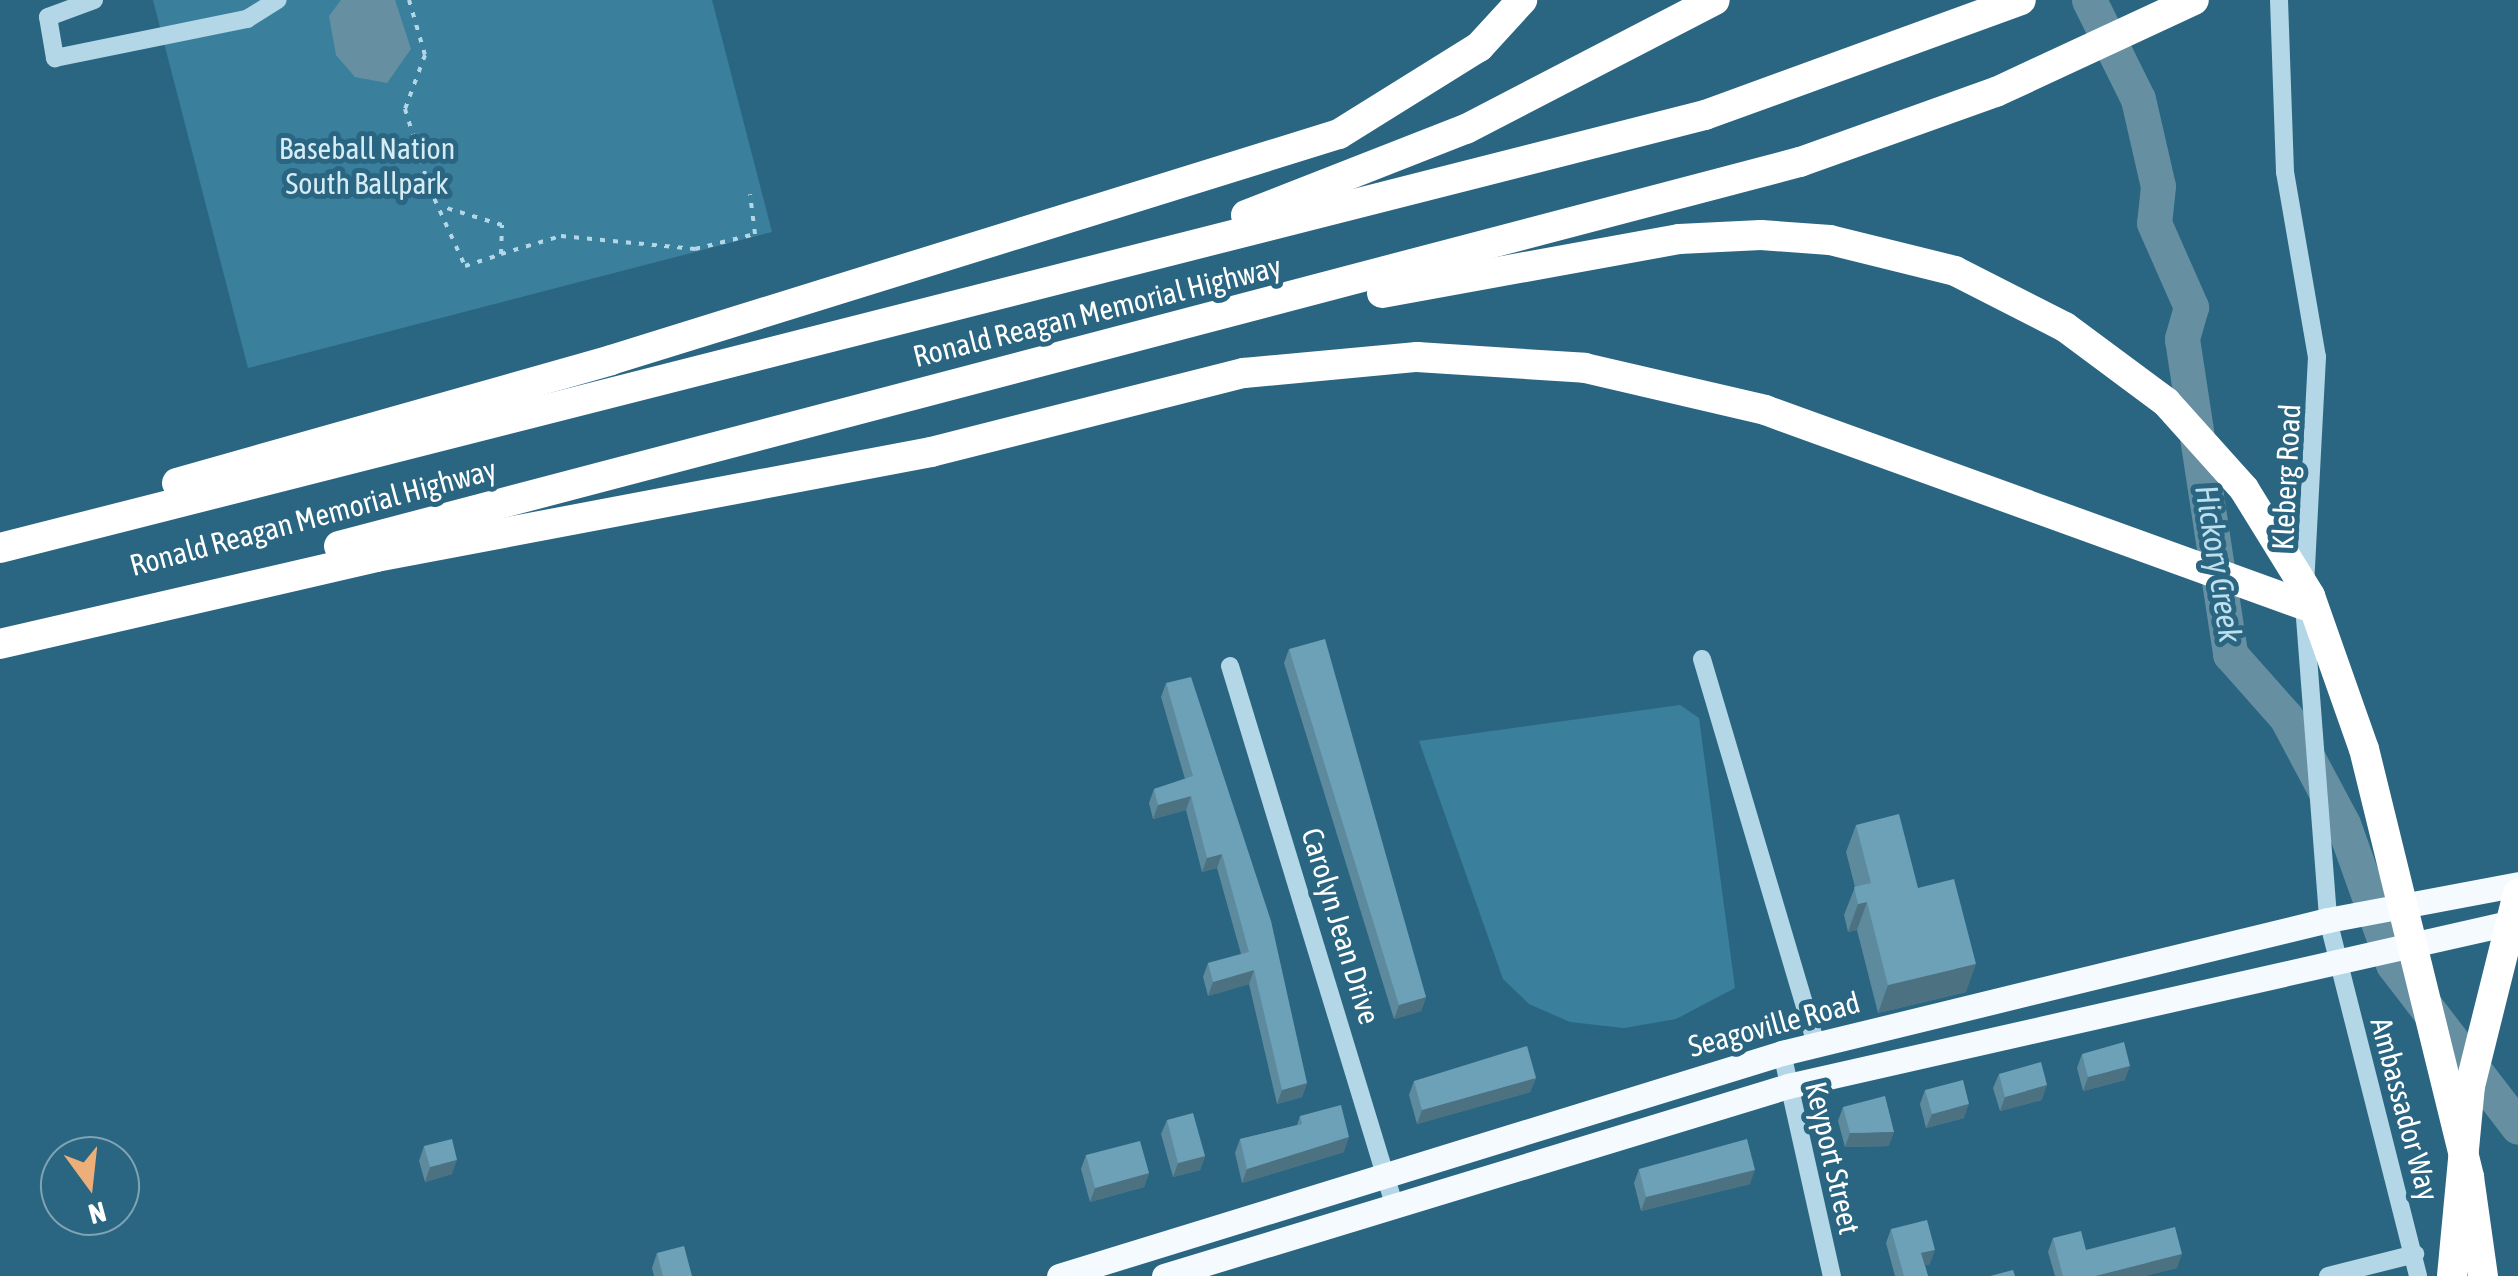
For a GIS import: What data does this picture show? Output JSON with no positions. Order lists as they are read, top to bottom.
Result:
{
  "streets": {
    "highway": ["Ronald Reagan Memorial Highway"],
    "main road": ["Seagoville Road"],
    "street": [
      "Kleberg Road",
      "Carolyn Jean Drive",
      "Ambassador Way",
      "Keyport Street"
    ]
  },
  "crossings": [
    ["Kleberg Road", "Seagoville Road"],
    ["Kleberg Road", "Ambassador Way"],
    ["Carolyn Jean Drive", "Seagoville Road"],
    ["Seagoville Road", "Keyport Street"]
  ],
  "water": ["Hickory Creek"],
  "parks": ["Baseball Nation South Ballpark"],
  "north": "bottom"
}
